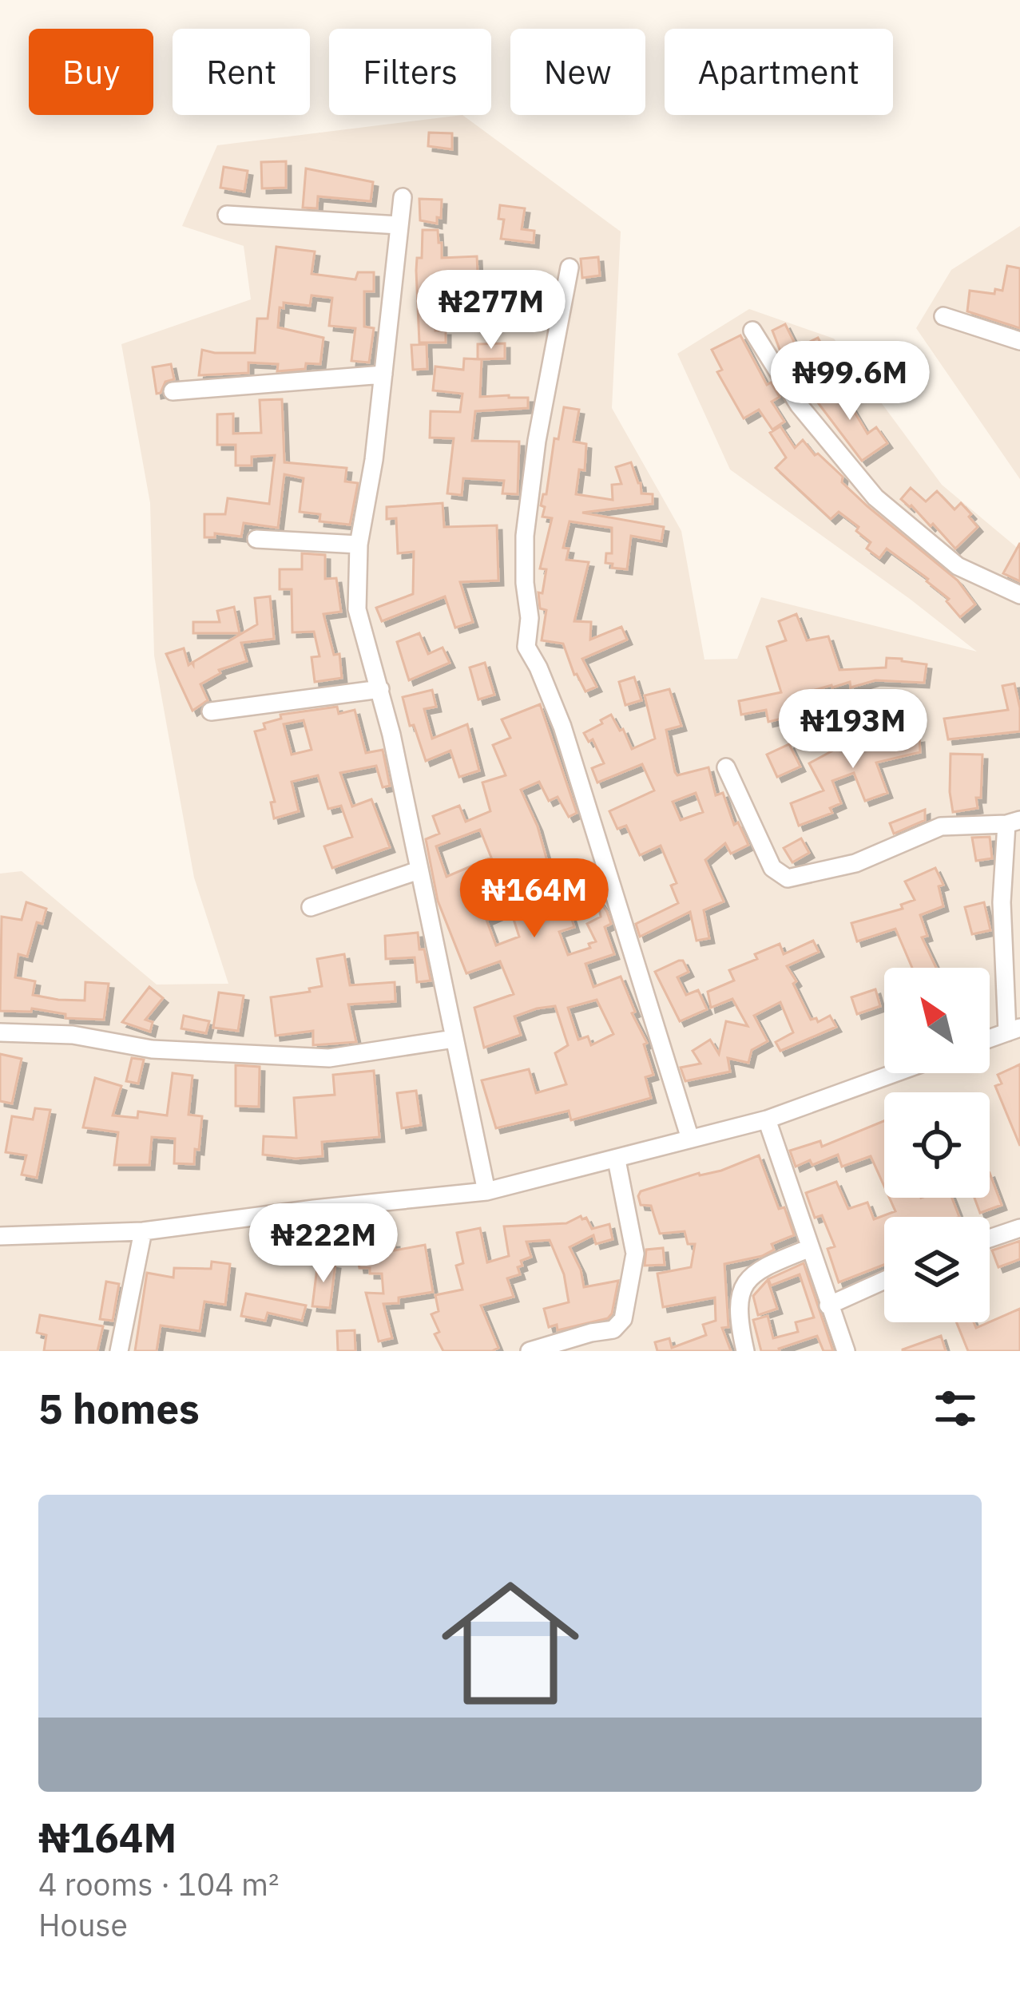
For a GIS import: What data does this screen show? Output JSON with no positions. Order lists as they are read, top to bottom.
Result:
{
  "north": "top left",
  "page": {
    "chip": [
      "Buy",
      "Rent",
      "Filters",
      "New",
      "Apartment"
    ],
    "price": [
      "₦277M",
      "₦99.6M",
      "₦193M",
      "₦164M",
      "₦222M"
    ],
    "heading": "5 homes",
    "list": [
      {
        "name": "₦164M",
        "note": "4 rooms · 104 m² · House"
      }
    ]
  }
}
